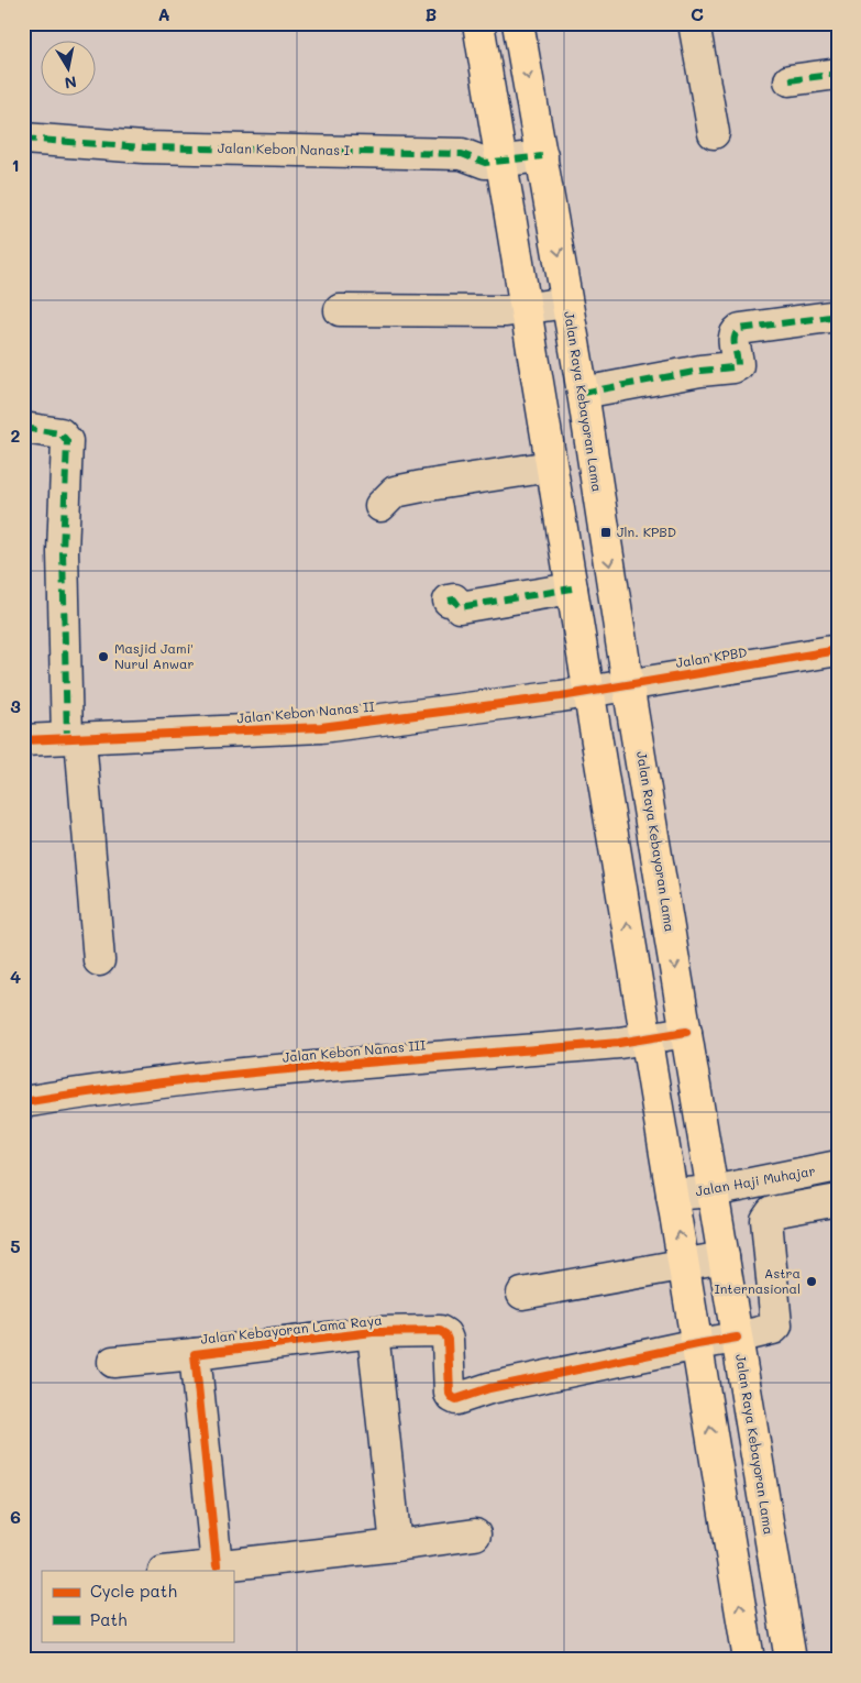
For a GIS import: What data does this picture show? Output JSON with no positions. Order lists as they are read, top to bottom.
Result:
{
  "streets": {
    "main road": ["Jalan Raya Kebayoran Lama"],
    "street": [
      "Jalan Kebon Nanas I",
      "Jalan KPBD",
      "Jalan Kebon Nanas II",
      "Jalan Kebon Nanas III",
      "Jalan Haji Muhajar",
      "Jalan Kebayoran Lama Raya"
    ]
  },
  "crossings": [
    ["Jalan Kebon Nanas I", "Jalan Raya Kebayoran Lama"],
    ["Jalan Raya Kebayoran Lama", "Jalan KPBD"],
    ["Jalan Raya Kebayoran Lama", "Jalan Kebon Nanas III"],
    ["Jalan Raya Kebayoran Lama", "Jalan Haji Muhajar"],
    ["Jalan Raya Kebayoran Lama", "Jalan Kebayoran Lama Raya"],
    ["Jalan KPBD", "Jalan Kebon Nanas II"]
  ],
  "places": {
    "transit": ["Jln. KPBD"],
    "other": ["Masjid Jami' Nurul Anwar", "Astra Internasional"]
  },
  "legend": ["Cycle path", "Path"],
  "north": "bottom",
  "grid": {
    "columns": ["A", "B", "C"],
    "rows": [
      "1",
      "2",
      "3",
      "4",
      "5",
      "6"
    ]
  }
}
